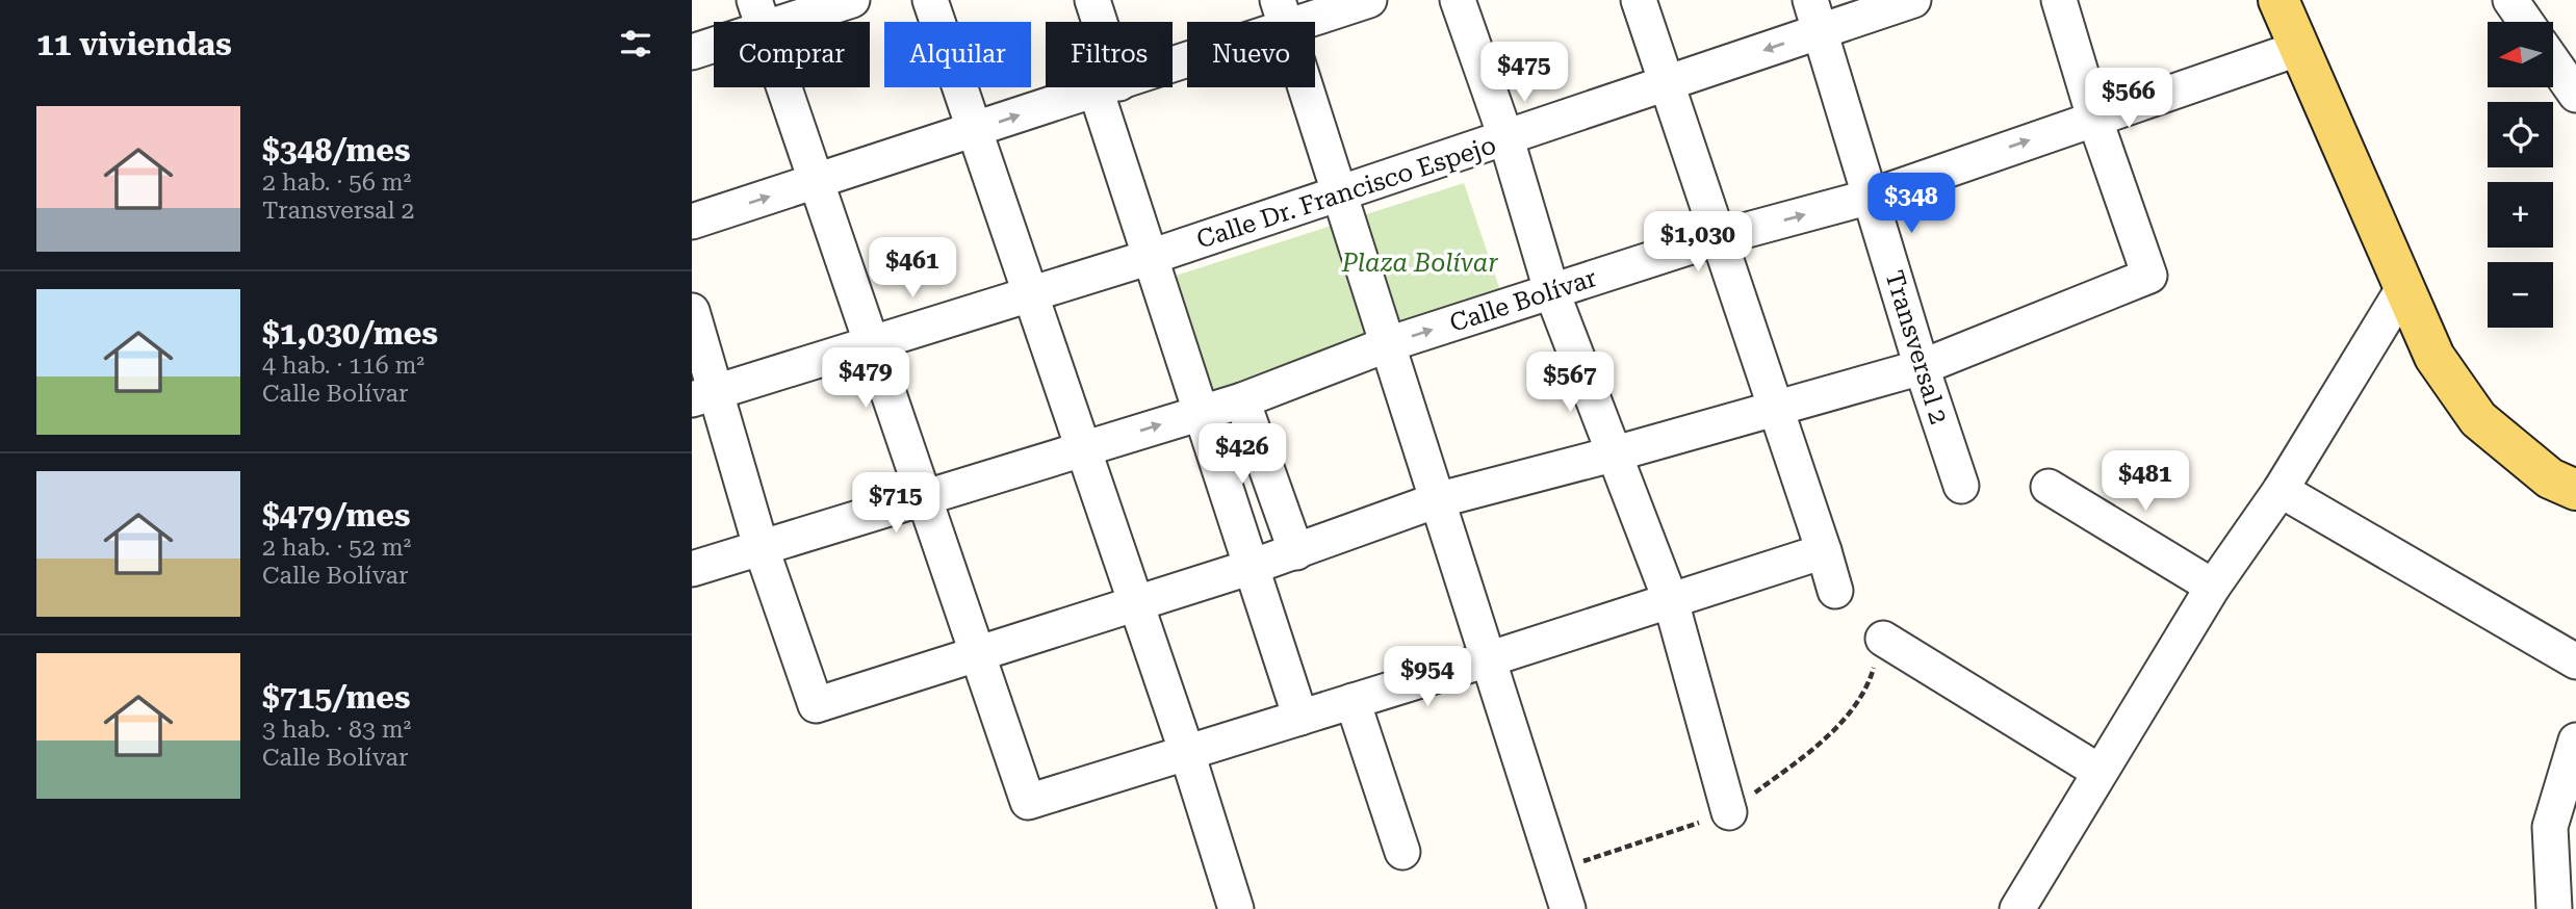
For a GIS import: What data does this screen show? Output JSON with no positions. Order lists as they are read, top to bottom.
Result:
{
  "streets": {
    "street": ["Calle Dr. Francisco Espejo", "Calle Bolívar", "Transversal 2"]
  },
  "crossings": [
    ["Calle Dr. Francisco Espejo", "Transversal 2"],
    ["Calle Bolívar", "Transversal 2"]
  ],
  "parks": ["Plaza Bolívar"],
  "north": "left",
  "page": {
    "heading": "11 viviendas",
    "map_buttons": ["+", "−"],
    "chip": [
      "Comprar",
      "Alquilar",
      "Filtros",
      "Nuevo"
    ],
    "price": [
      "$475",
      "$566",
      "$348",
      "$1,030",
      "$461",
      "$479",
      "$567",
      "$426",
      "$481",
      "$715",
      "$954"
    ],
    "list": [
      {
        "name": "$348/mes",
        "note": "2 hab. · 56 m² · Transversal 2"
      },
      {
        "name": "$1,030/mes",
        "note": "4 hab. · 116 m² · Calle Bolívar"
      },
      {
        "name": "$479/mes",
        "note": "2 hab. · 52 m² · Calle Bolívar"
      },
      {
        "name": "$715/mes",
        "note": "3 hab. · 83 m² · Calle Bolívar"
      }
    ]
  }
}
